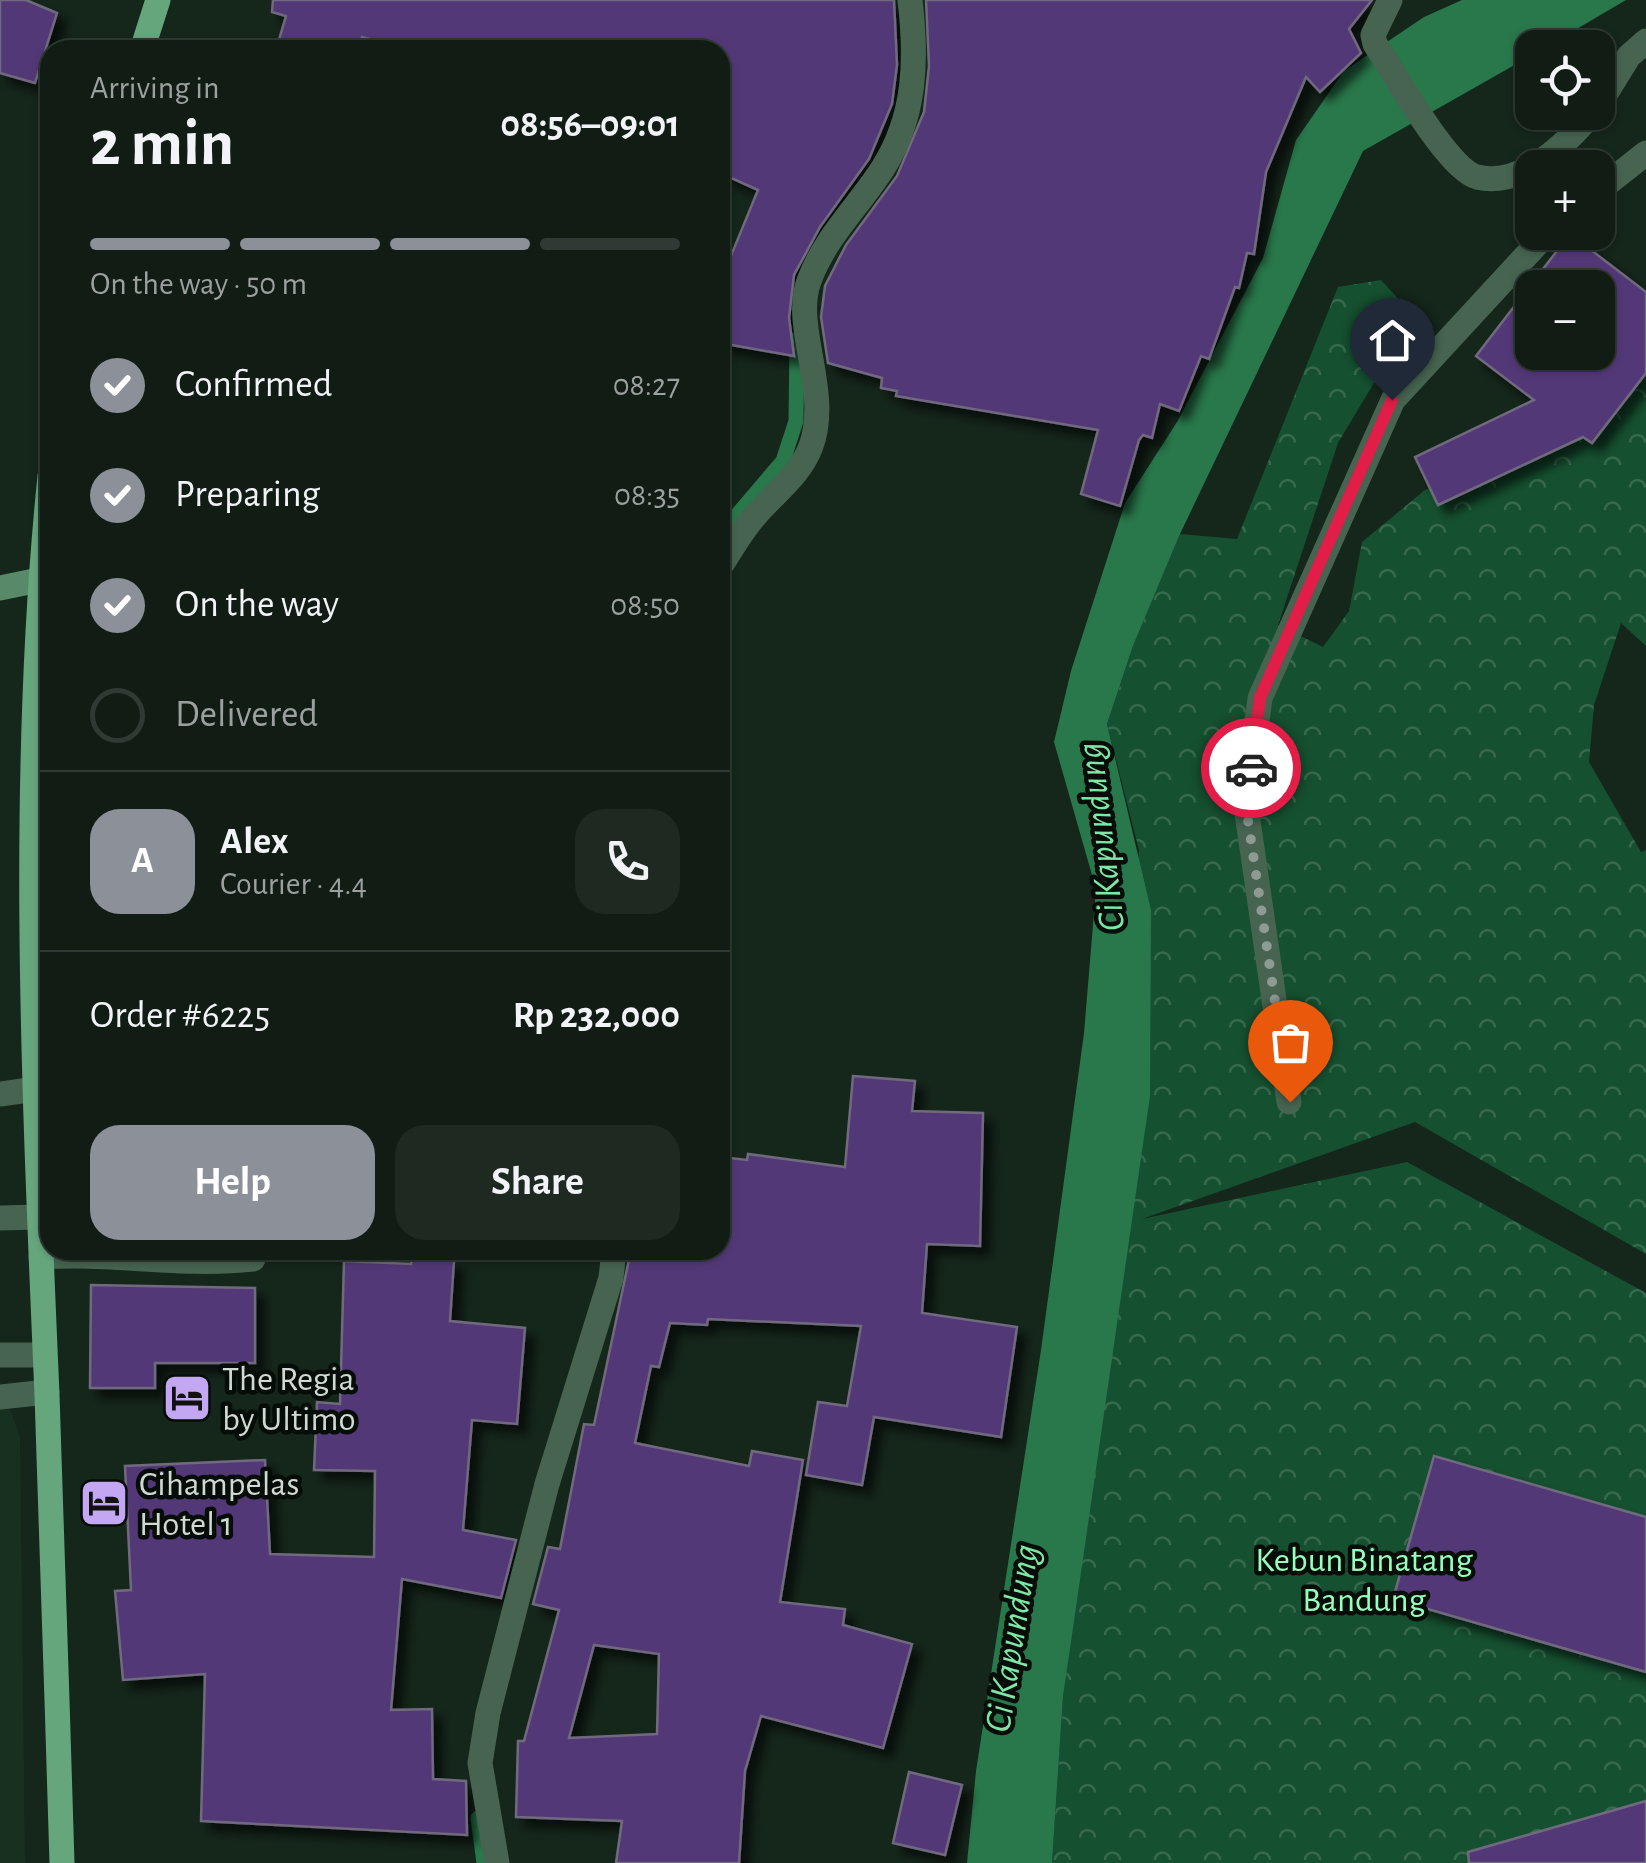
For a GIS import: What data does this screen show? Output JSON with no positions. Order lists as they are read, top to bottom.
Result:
{
  "water": ["Ci Kapundung"],
  "parks": ["Kebun Binatang Bandung"],
  "places": {
    "hotel": ["The Regia by Ultimo", "Cihampelas Hotel 1"]
  },
  "page": {
    "map_buttons": ["+", "−"],
    "heading": ["2 min", "Arriving in", "08:56–09:01"],
    "panel": [
      "Alex",
      "Courier · 4.4",
      "Order #6225",
      "Rp 232,000"
    ],
    "bar": "On the way · 50 m",
    "list": [
      ["Confirmed", "08:27"],
      ["Preparing", "08:35"],
      ["On the way", "08:50"],
      "Delivered"
    ],
    "round": "A",
    "buttons": ["Help", "Share"]
  }
}
